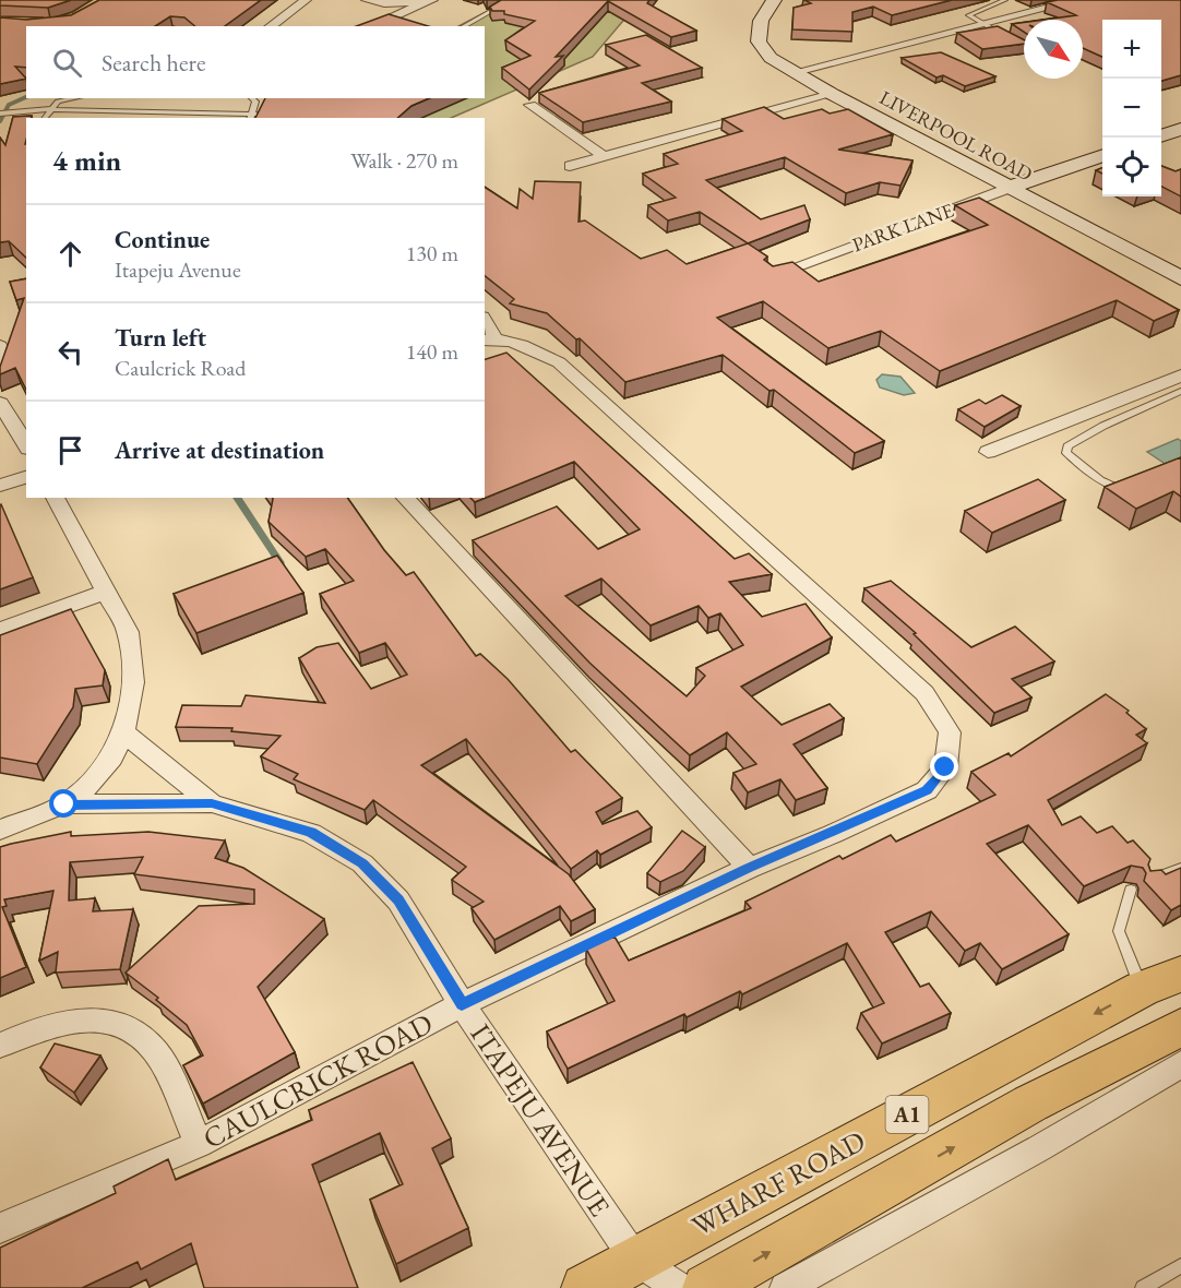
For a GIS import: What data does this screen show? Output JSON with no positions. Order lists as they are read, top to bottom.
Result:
{
  "streets": {
    "main road": [
      "LIVERPOOL ROAD",
      "PARK LANE",
      "A1",
      "WHARF ROAD"
    ],
    "street": ["CAULCRICK ROAD", "ITAPEJU AVENUE"]
  },
  "crossings": [
    ["LIVERPOOL ROAD", "PARK LANE"],
    ["CAULCRICK ROAD", "ITAPEJU AVENUE"],
    ["ITAPEJU AVENUE", "WHARF ROAD"]
  ],
  "north": "bottom right",
  "page": {
    "map_buttons": ["+", "−"],
    "search": "Search here",
    "heading": ["4 min", "Walk · 270 m"],
    "list": [
      ["Continue", "Itapeju Avenue", "130 m"],
      ["Turn left", "Caulcrick Road", "140 m"],
      "Arrive at destination"
    ]
  }
}
